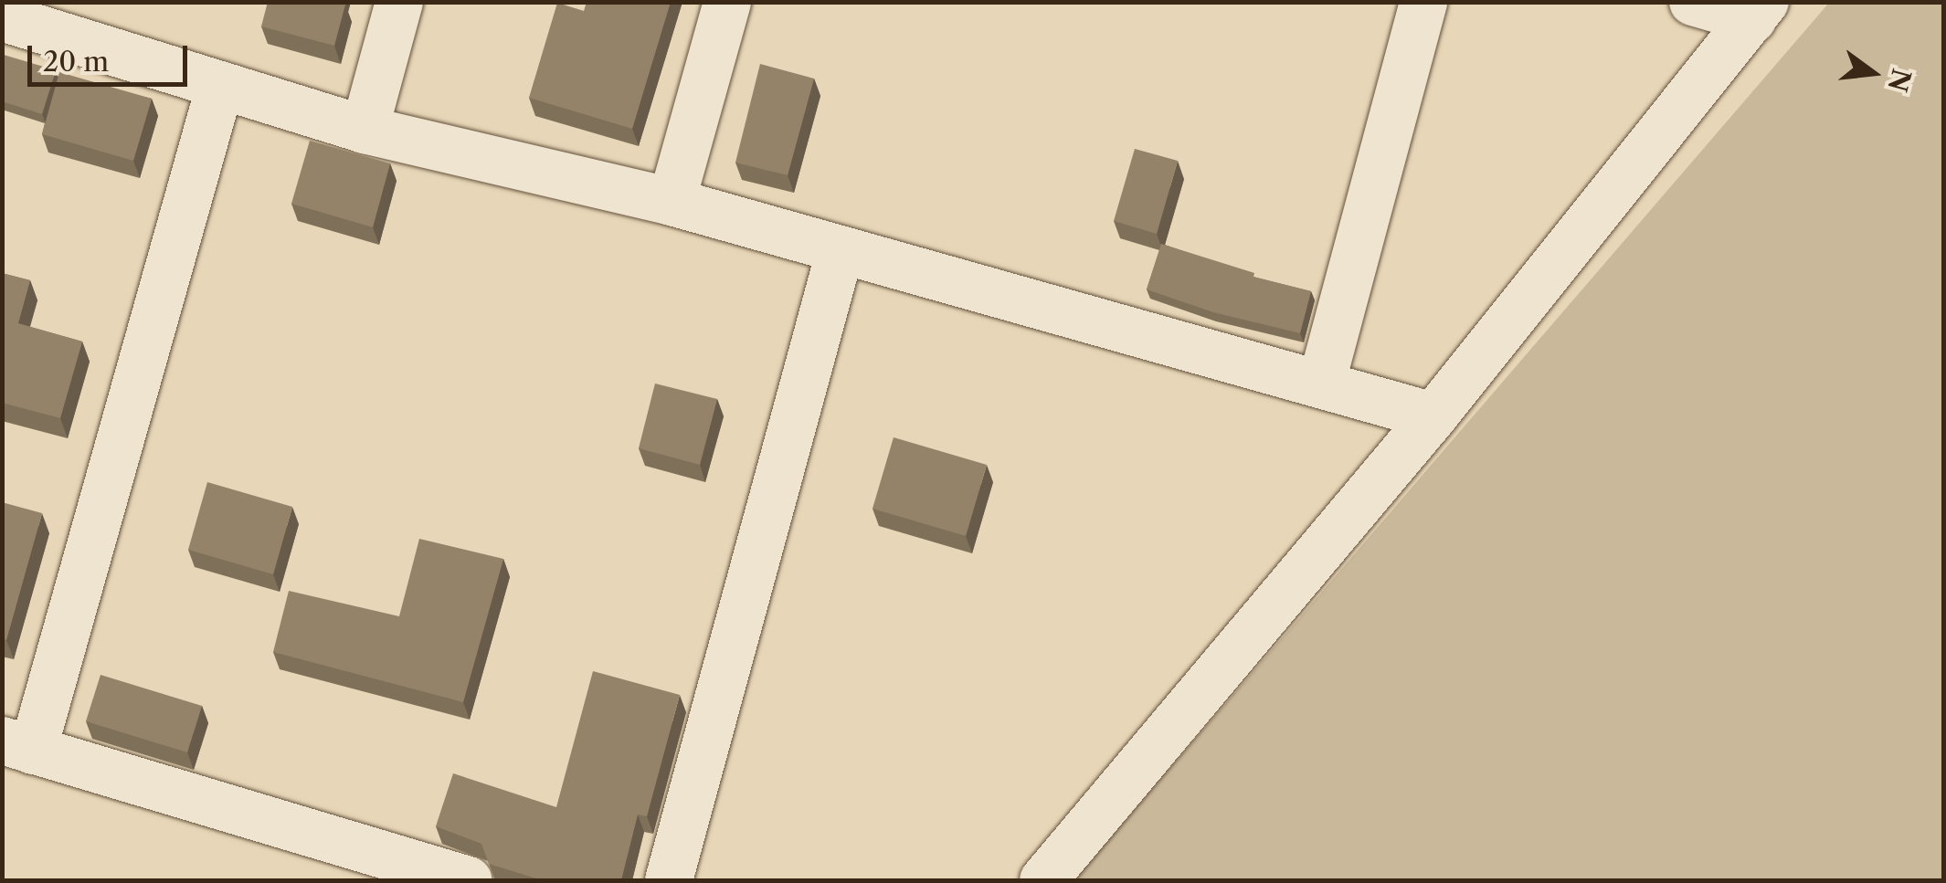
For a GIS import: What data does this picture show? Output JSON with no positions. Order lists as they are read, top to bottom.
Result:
{
  "scale_bar": "20 m",
  "north": "right"
}
